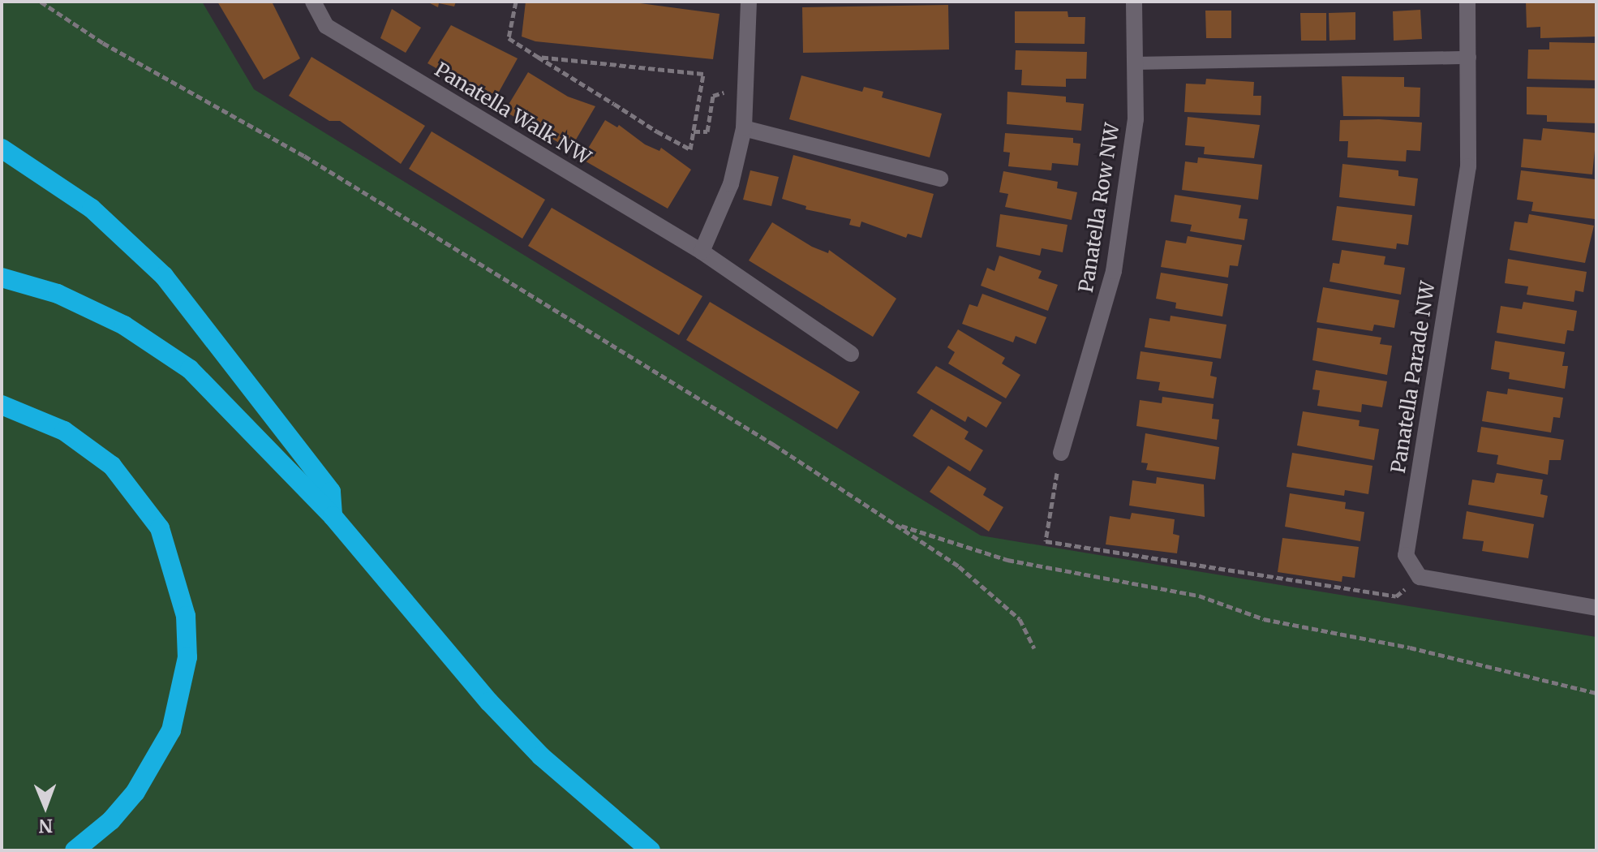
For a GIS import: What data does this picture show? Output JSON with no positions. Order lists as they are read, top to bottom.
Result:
{
  "streets": {
    "street": ["Panatella Walk NW", "Panatella Row NW", "Panatella Parade NW"]
  },
  "north": "bottom"
}
